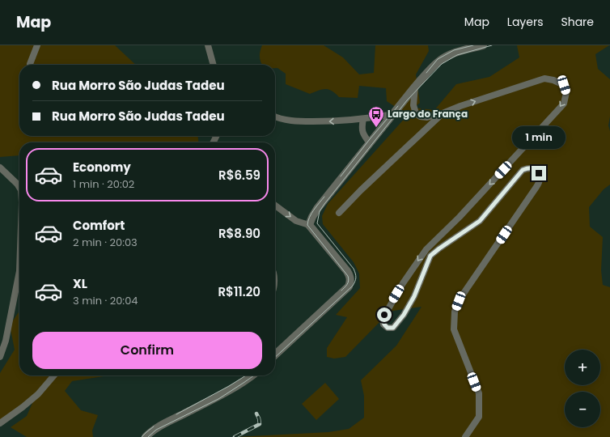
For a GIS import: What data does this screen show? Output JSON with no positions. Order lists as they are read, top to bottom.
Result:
{
  "places": {
    "bus stop": ["Largo do França"]
  },
  "page": {
    "header": "Map",
    "nav": ["Map", "Layers", "Share"],
    "banner": ["Rua Morro São Judas Tadeu", "Rua Morro São Judas Tadeu"],
    "bubble": "1 min",
    "list": [
      {
        "name": "Economy",
        "note": "1 min · 20:02",
        "value": "R$6.59"
      },
      {
        "name": "Comfort",
        "note": "2 min · 20:03",
        "value": "R$8.90"
      },
      {
        "name": "XL",
        "note": "3 min · 20:04",
        "value": "R$11.20"
      }
    ],
    "buttons": "Confirm",
    "map_buttons": ["+", "−"]
  }
}
